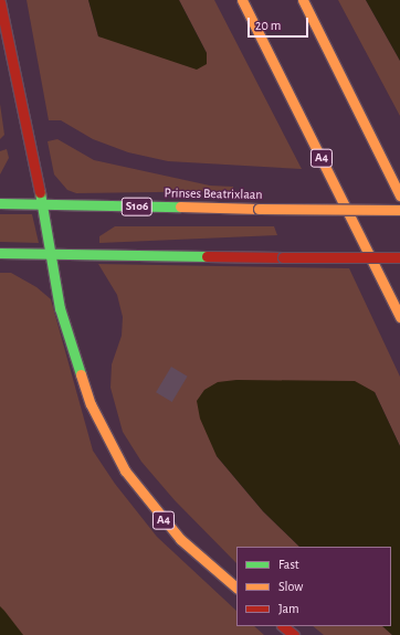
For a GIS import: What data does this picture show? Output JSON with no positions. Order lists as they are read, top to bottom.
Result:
{
  "streets": {
    "main road": ["A4", "Prinses Beatrixlaan", "S106"]
  },
  "crossings": [
    ["A4", "Prinses Beatrixlaan"]
  ],
  "legend": ["Fast", "Slow", "Jam"],
  "scale_bar": "20 m"
}
